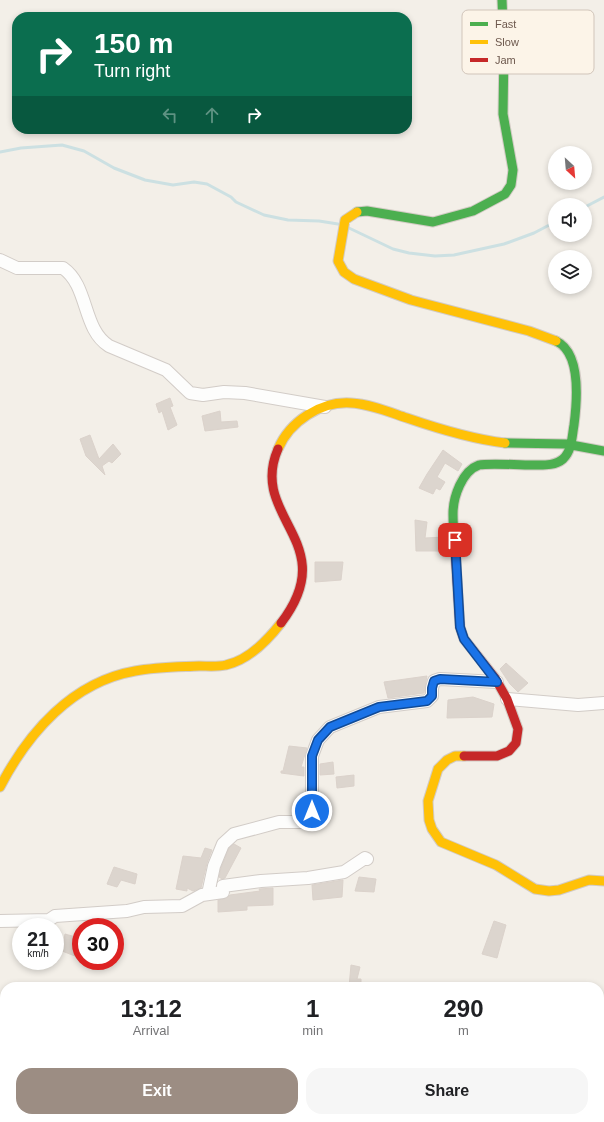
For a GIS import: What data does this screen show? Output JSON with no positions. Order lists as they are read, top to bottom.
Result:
{
  "legend": ["Fast", "Slow", "Jam"],
  "north": "bottom right",
  "page": {
    "turn": ["150 m", "Turn right"],
    "speed": "21 km/h",
    "limit": "30",
    "eta": [
      "13:12",
      "Arrival",
      "1",
      "min",
      "290",
      "m"
    ],
    "buttons": ["Exit", "Share"]
  }
}
